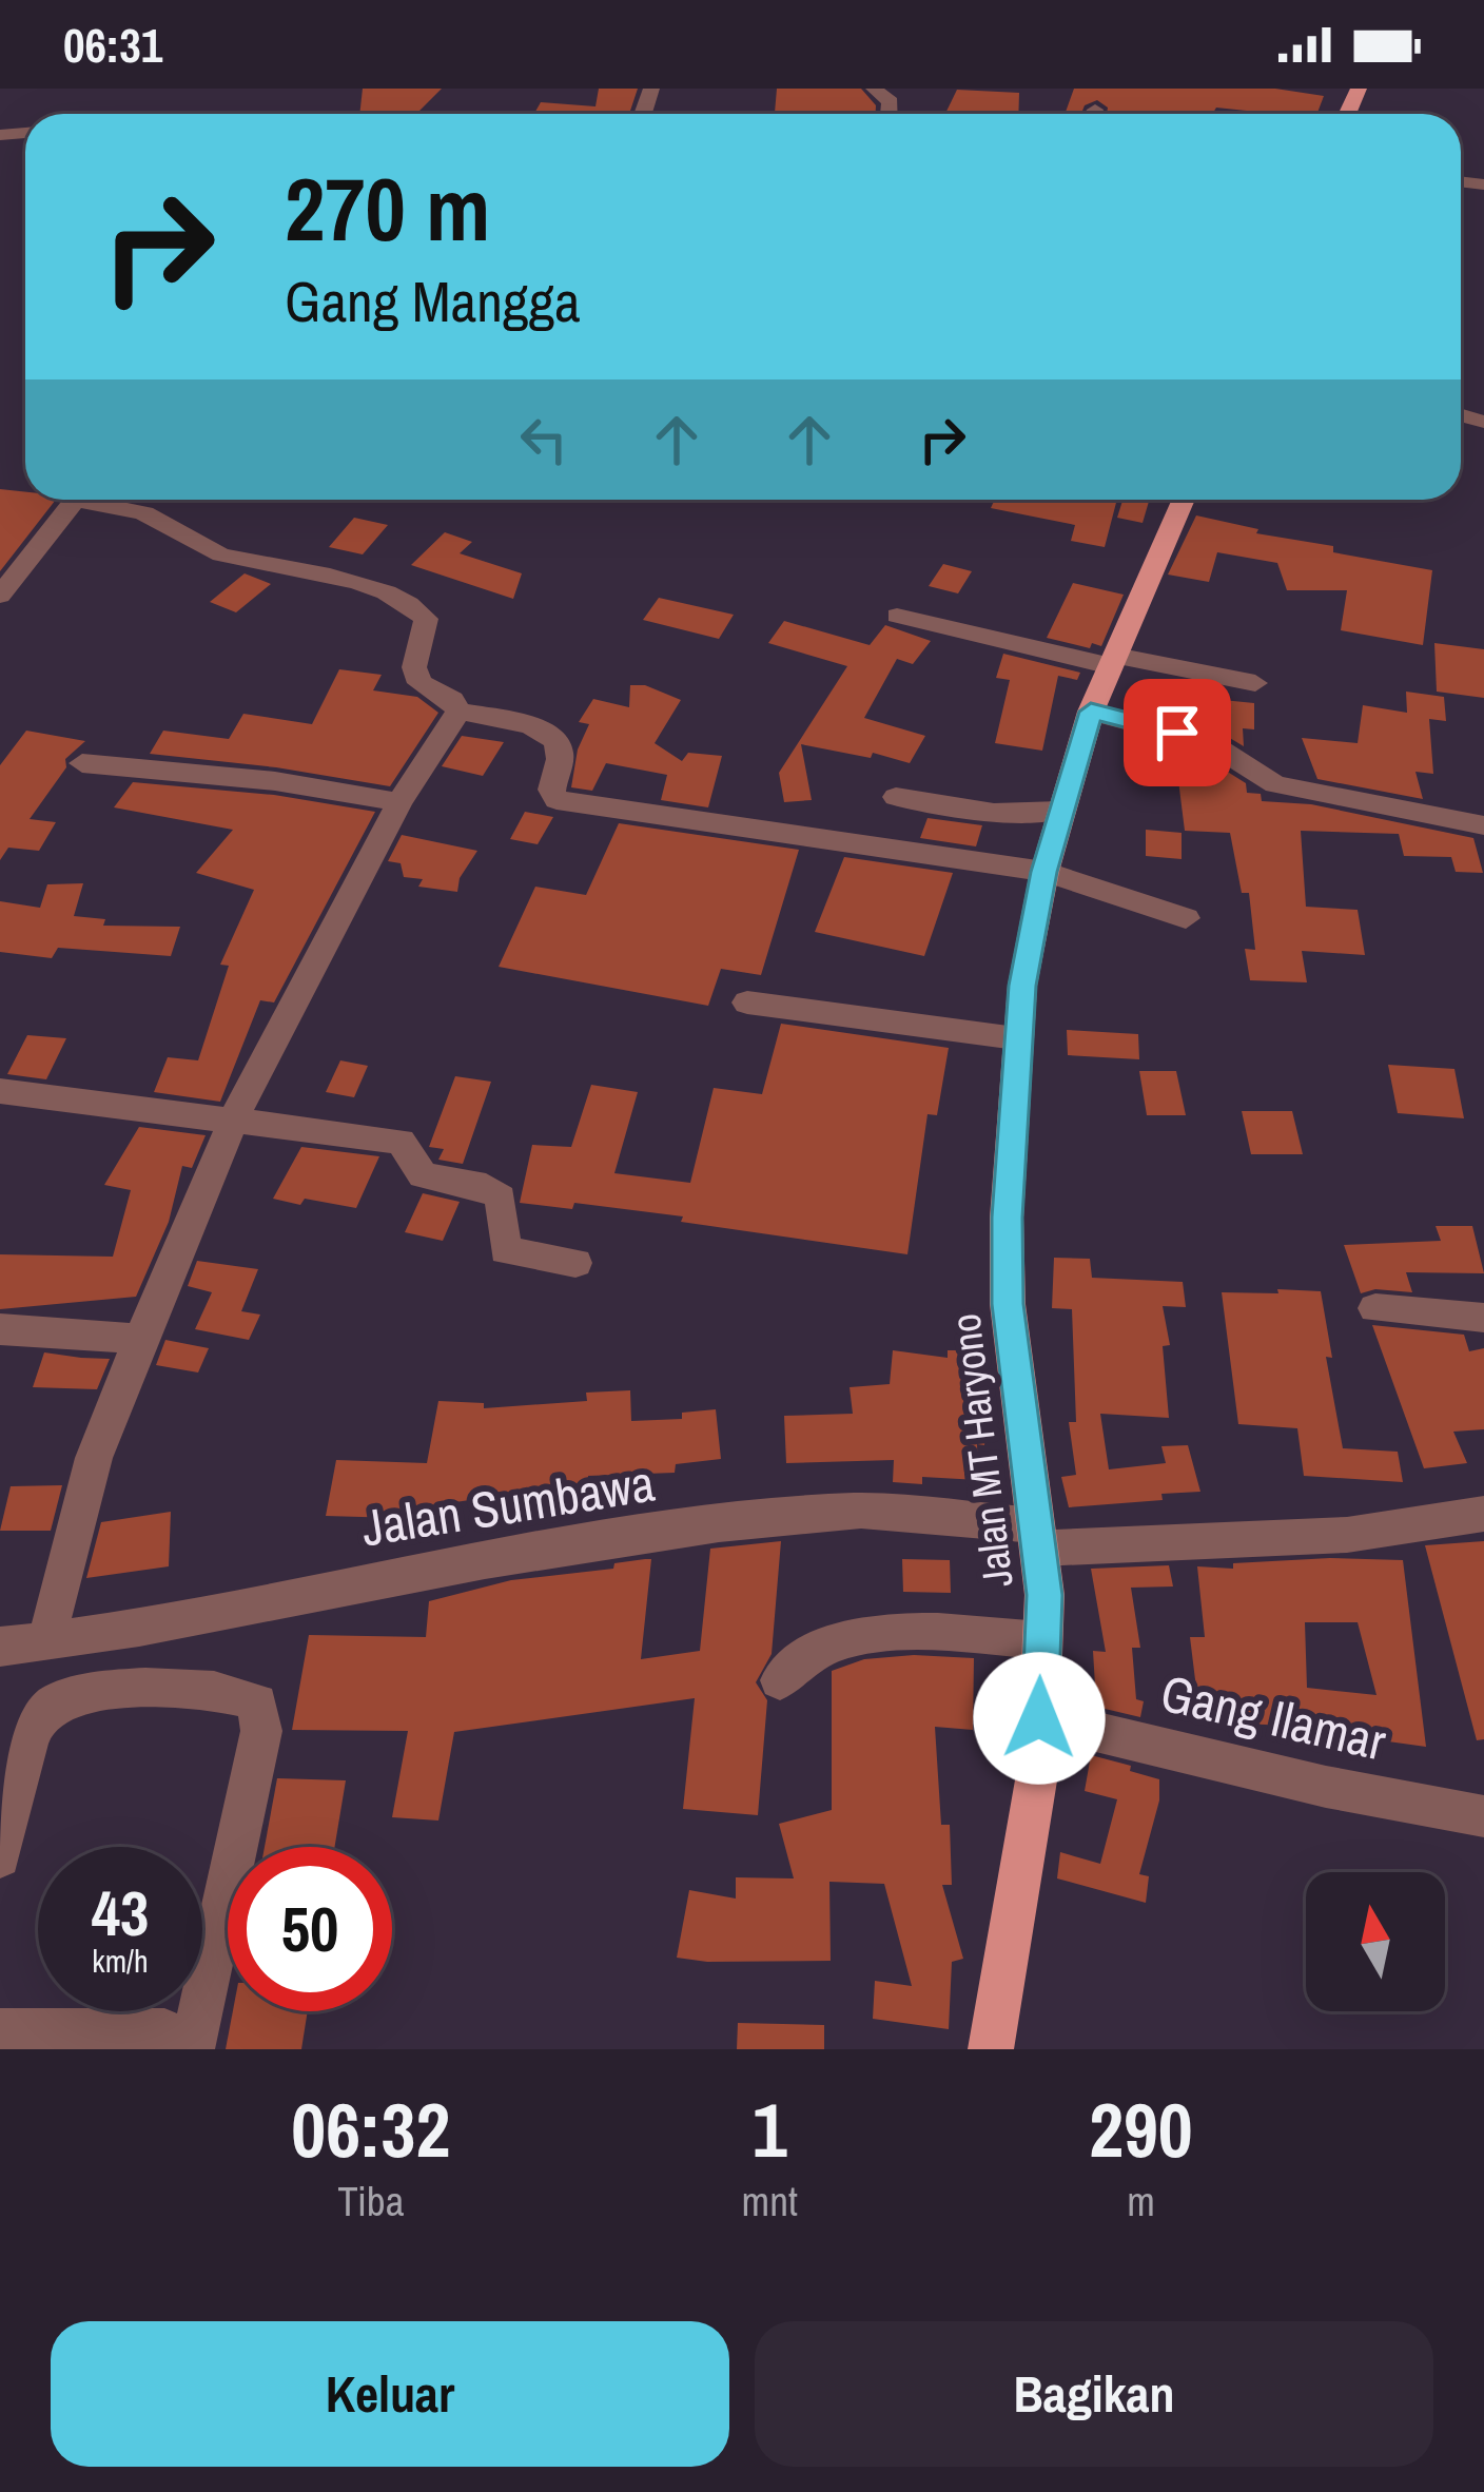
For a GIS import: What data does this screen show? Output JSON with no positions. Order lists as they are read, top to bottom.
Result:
{
  "streets": {
    "main road": ["Jalan MT Haryono"],
    "street": ["Jalan Sumbawa", "Gang Ilamar"]
  },
  "crossings": [
    ["Jalan MT Haryono", "Jalan Sumbawa"],
    ["Jalan MT Haryono", "Gang Ilamar"]
  ],
  "north": "top",
  "page": {
    "status": "06:31",
    "turn": ["270 m", "Gang Mangga"],
    "speed": "43 km/h",
    "limit": "50",
    "eta": [
      "06:32",
      "Tiba",
      "1",
      "mnt",
      "290",
      "m"
    ],
    "buttons": ["Keluar", "Bagikan"]
  }
}
